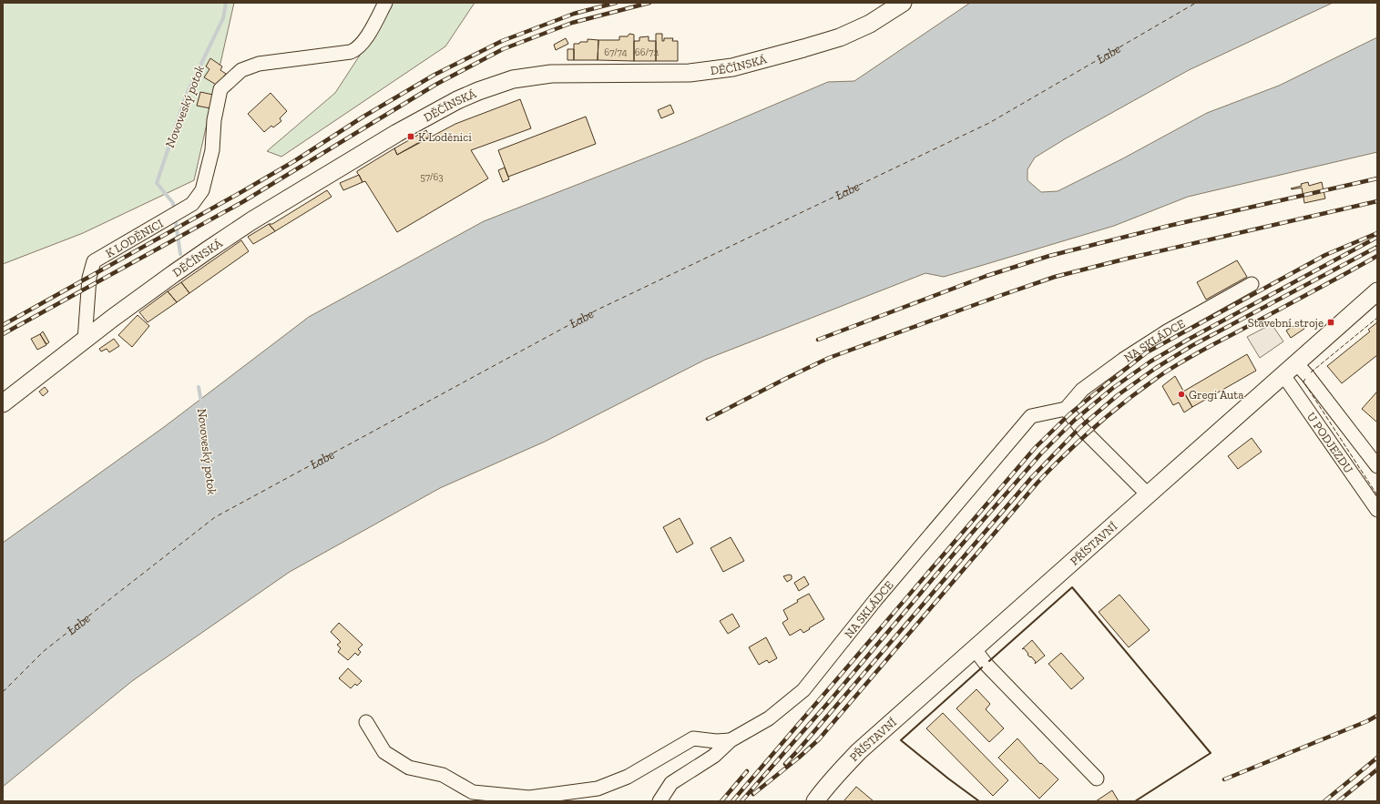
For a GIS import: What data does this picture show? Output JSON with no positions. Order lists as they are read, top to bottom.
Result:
{
  "streets": {
    "main road": ["DĚČÍNSKÁ", "PŘÍSTAVNÍ"],
    "street": ["K LODĚNICI", "NA SKLÁDCE", "U PODJEZDU"]
  },
  "crossings": [
    ["DĚČÍNSKÁ", "K LODĚNICI"],
    ["U PODJEZDU", "PŘÍSTAVNÍ"]
  ],
  "water": ["Labe", "Novoveský potok"],
  "places": {
    "transit": ["K Loděnici", "Stavební stroje"],
    "other": ["Gregi Auta"]
  },
  "house_numbers": ["67/74", "66/72", "57/63"]
}
